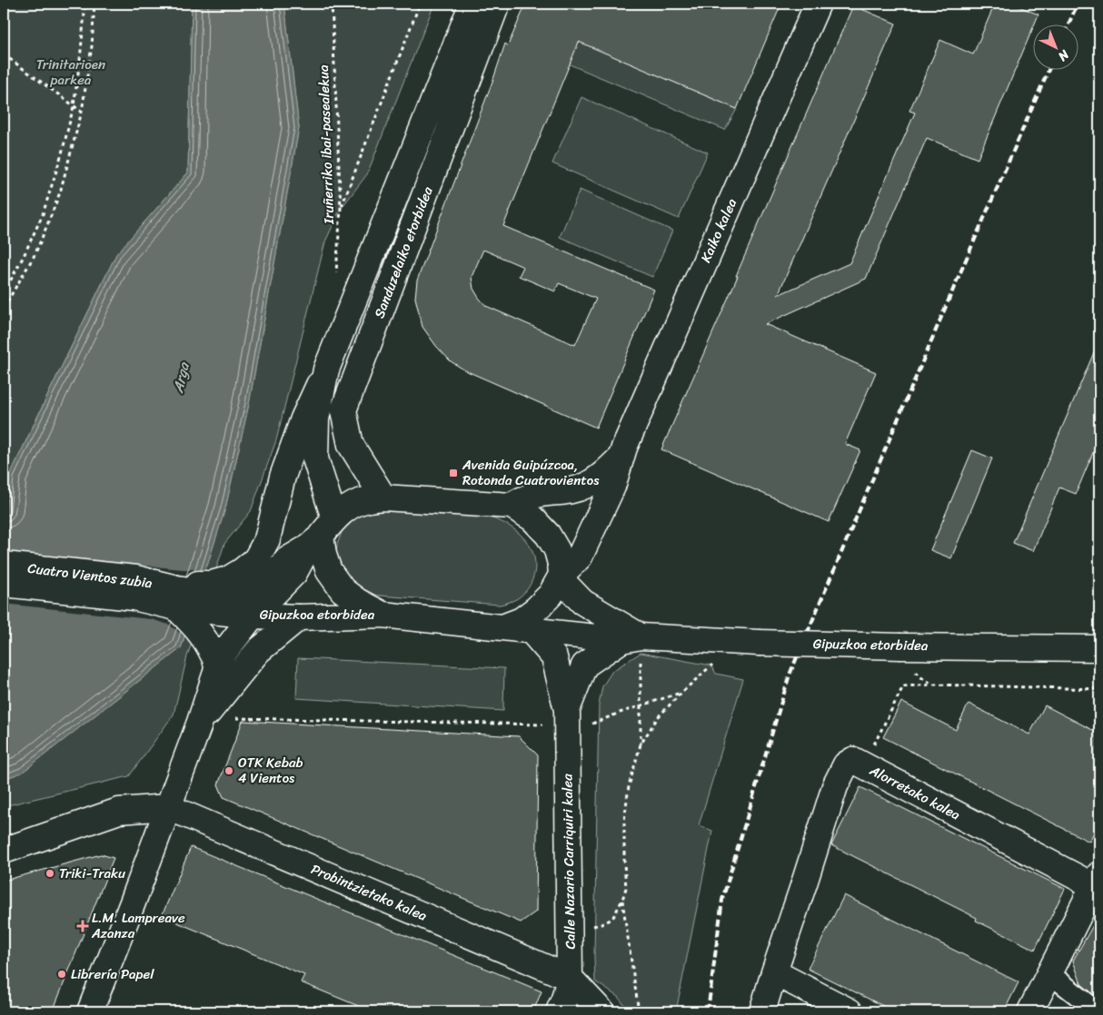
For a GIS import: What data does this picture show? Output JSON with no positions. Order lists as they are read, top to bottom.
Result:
{
  "streets": {
    "street": [
      "Kaiko kalea",
      "Sanduzelaiko etorbidea",
      "Cuatro Vientos zubia",
      "Gipuzkoa etorbidea",
      "Alorretako kalea",
      "Calle Nazario Carriquiri kalea",
      "Probintzietako kalea"
    ],
    "path": ["Iruñerriko ibai-pasealekua"]
  },
  "crossings": [
    ["Kaiko kalea", "Gipuzkoa etorbidea"],
    ["Sanduzelaiko etorbidea", "Cuatro Vientos zubia"],
    ["Sanduzelaiko etorbidea", "Gipuzkoa etorbidea"],
    ["Cuatro Vientos zubia", "Gipuzkoa etorbidea"],
    ["Gipuzkoa etorbidea", "Calle Nazario Carriquiri kalea"],
    ["Calle Nazario Carriquiri kalea", "Probintzietako kalea"]
  ],
  "water": ["Arga"],
  "parks": ["Trinitarioen parkea"],
  "places": {
    "transit": ["Avenida Guipúzcoa, Rotonda Cuatrovientos"],
    "other": ["OTK Kebab 4 Vientos", "Triki-Traku", "Librería Papel"],
    "health": ["L.M. Lampreave Azanza"]
  },
  "north": "bottom right"
}
